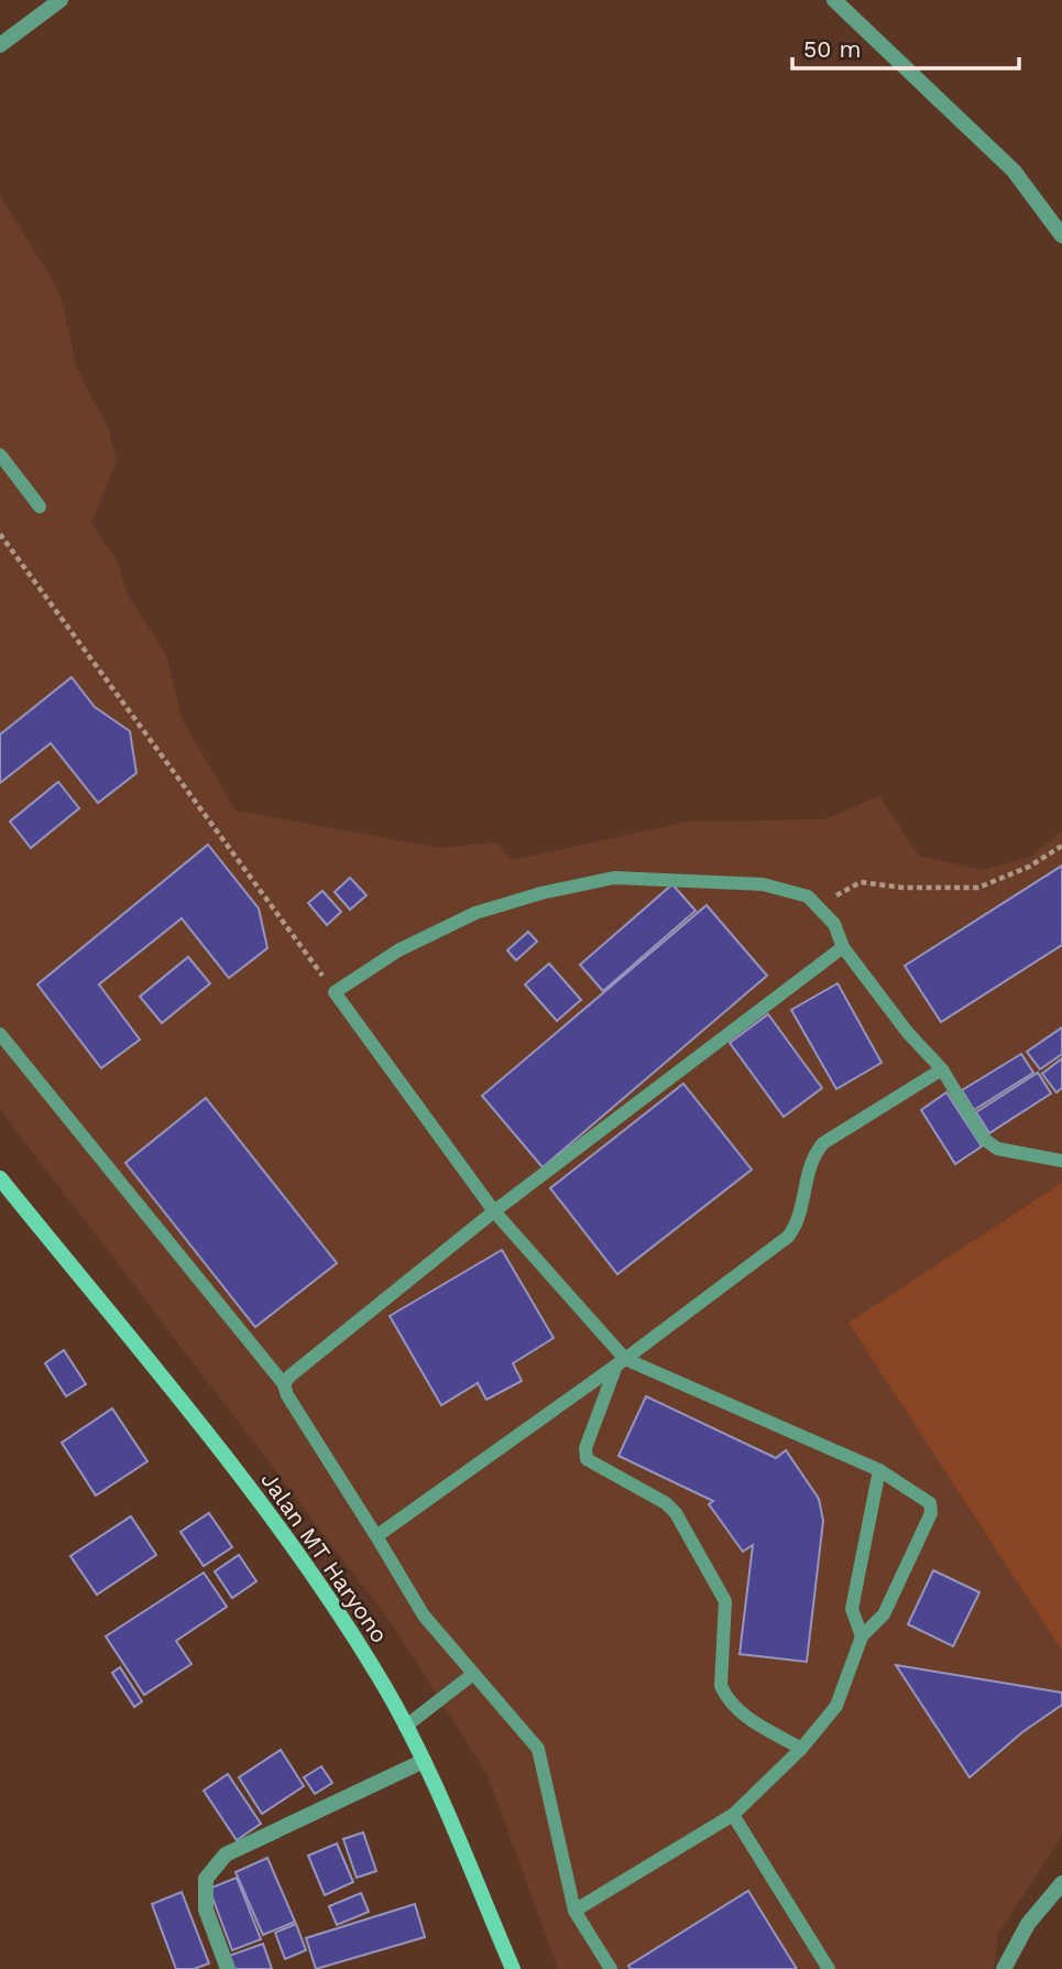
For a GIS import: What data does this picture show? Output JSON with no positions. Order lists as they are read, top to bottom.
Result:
{
  "streets": {
    "main road": ["Jalan MT Haryono"]
  },
  "scale_bar": "50 m"
}
